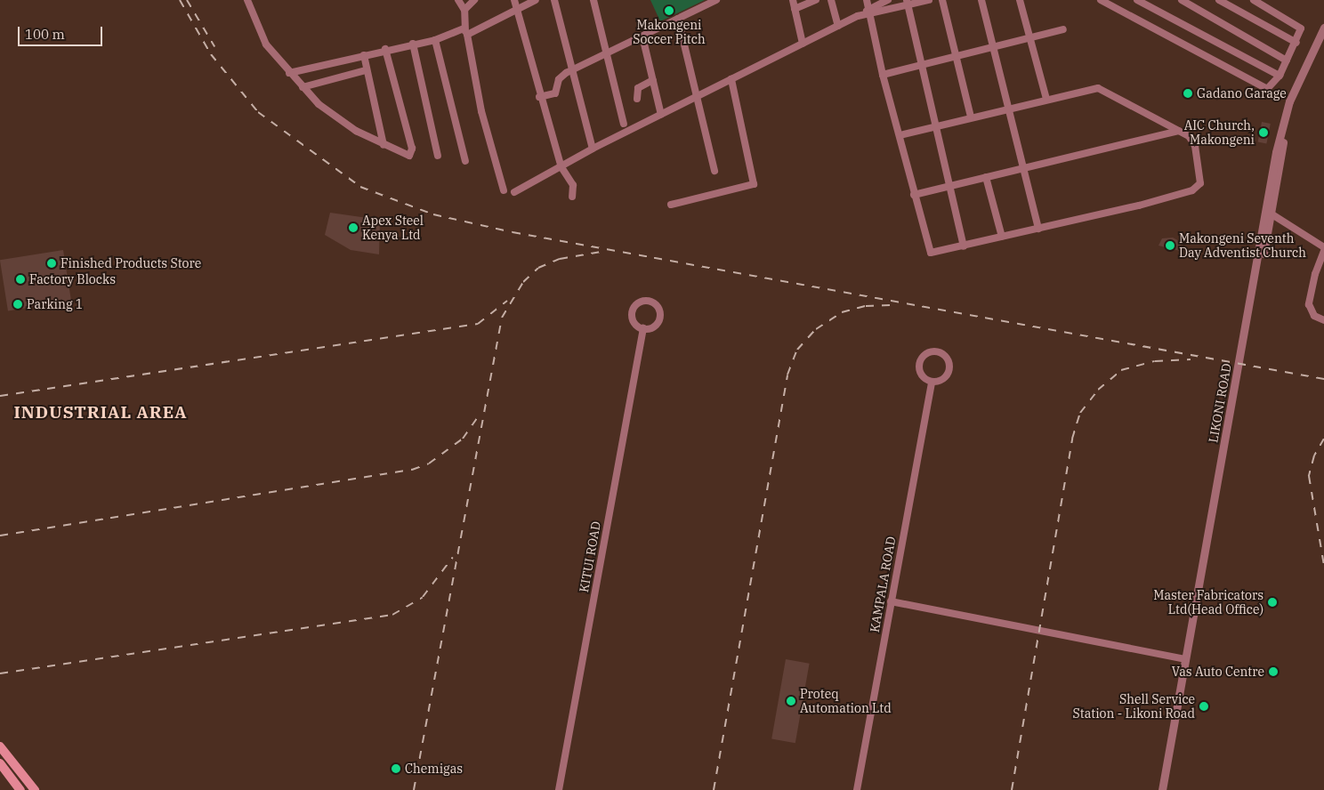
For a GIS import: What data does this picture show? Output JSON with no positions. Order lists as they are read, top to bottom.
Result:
{
  "streets": {
    "street": ["LIKONI ROAD", "KITUI ROAD", "KAMPALA ROAD"]
  },
  "districts": ["INDUSTRIAL AREA"],
  "places": [
    "Makongeni Soccer Pitch",
    "Gadano Garage",
    "AIC Church, Makongeni",
    "Apex Steel Kenya Ltd",
    "Makongeni Seventh Day Adventist Church",
    "Finished Products Store",
    "Factory Blocks",
    "Parking 1",
    "Master Fabricators Ltd(Head Office)",
    "Vas Auto Centre",
    "Proteq Automation Ltd",
    "Shell Service Station - Likoni Road",
    "Chemigas"
  ],
  "scale_bar": "100 m"
}
